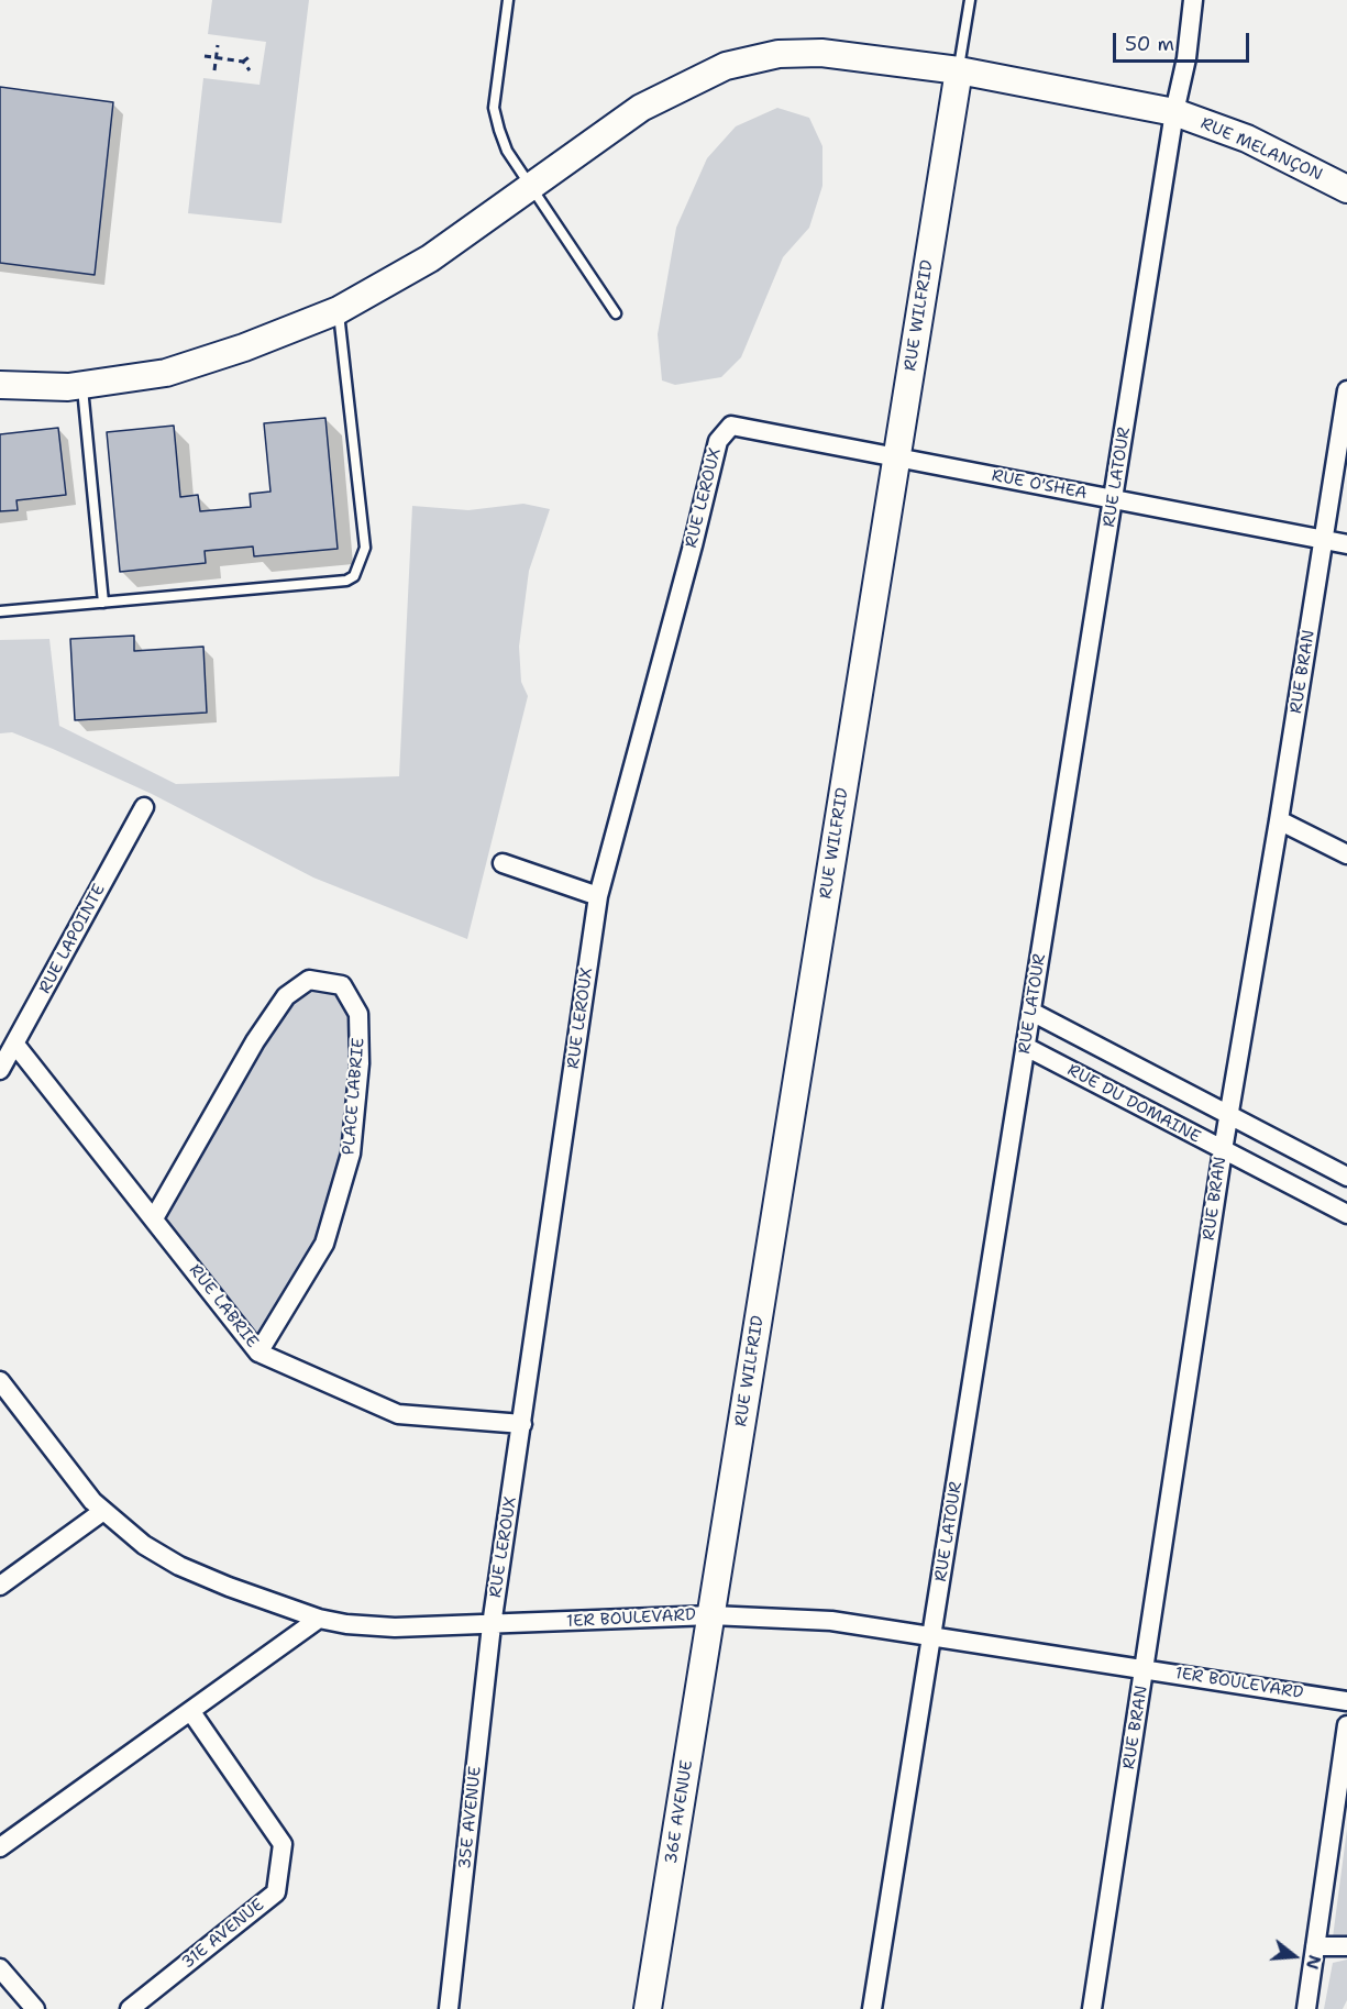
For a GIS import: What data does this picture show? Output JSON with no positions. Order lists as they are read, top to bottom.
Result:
{
  "streets": {
    "street": [
      "RUE MELANÇON",
      "RUE WILFRID",
      "RUE LATOUR",
      "RUE O'SHEA",
      "RUE LEROUX",
      "RUE BRAN",
      "RUE LAPOINTE",
      "PLACE LABRIE",
      "RUE DU DOMAINE",
      "RUE LABRIE",
      "1ER BOULEVARD",
      "36E AVENUE",
      "35E AVENUE",
      "31E AVENUE"
    ]
  },
  "crossings": [
    ["RUE MELANÇON", "RUE WILFRID"],
    ["RUE MELANÇON", "RUE LATOUR"],
    ["RUE WILFRID", "RUE O'SHEA"],
    ["RUE WILFRID", "1ER BOULEVARD"],
    ["RUE WILFRID", "36E AVENUE"],
    ["RUE LATOUR", "RUE O'SHEA"],
    ["RUE LATOUR", "RUE DU DOMAINE"],
    ["RUE LATOUR", "1ER BOULEVARD"],
    ["RUE O'SHEA", "RUE LEROUX"],
    ["RUE O'SHEA", "RUE BRAN"],
    ["RUE LEROUX", "RUE LABRIE"],
    ["RUE LEROUX", "1ER BOULEVARD"],
    ["RUE LEROUX", "35E AVENUE"],
    ["RUE BRAN", "RUE DU DOMAINE"],
    ["RUE BRAN", "1ER BOULEVARD"],
    ["RUE LAPOINTE", "RUE LABRIE"],
    ["PLACE LABRIE", "RUE LABRIE"],
    ["1ER BOULEVARD", "36E AVENUE"],
    ["1ER BOULEVARD", "35E AVENUE"]
  ],
  "scale_bar": "50 m",
  "north": "right"
}
